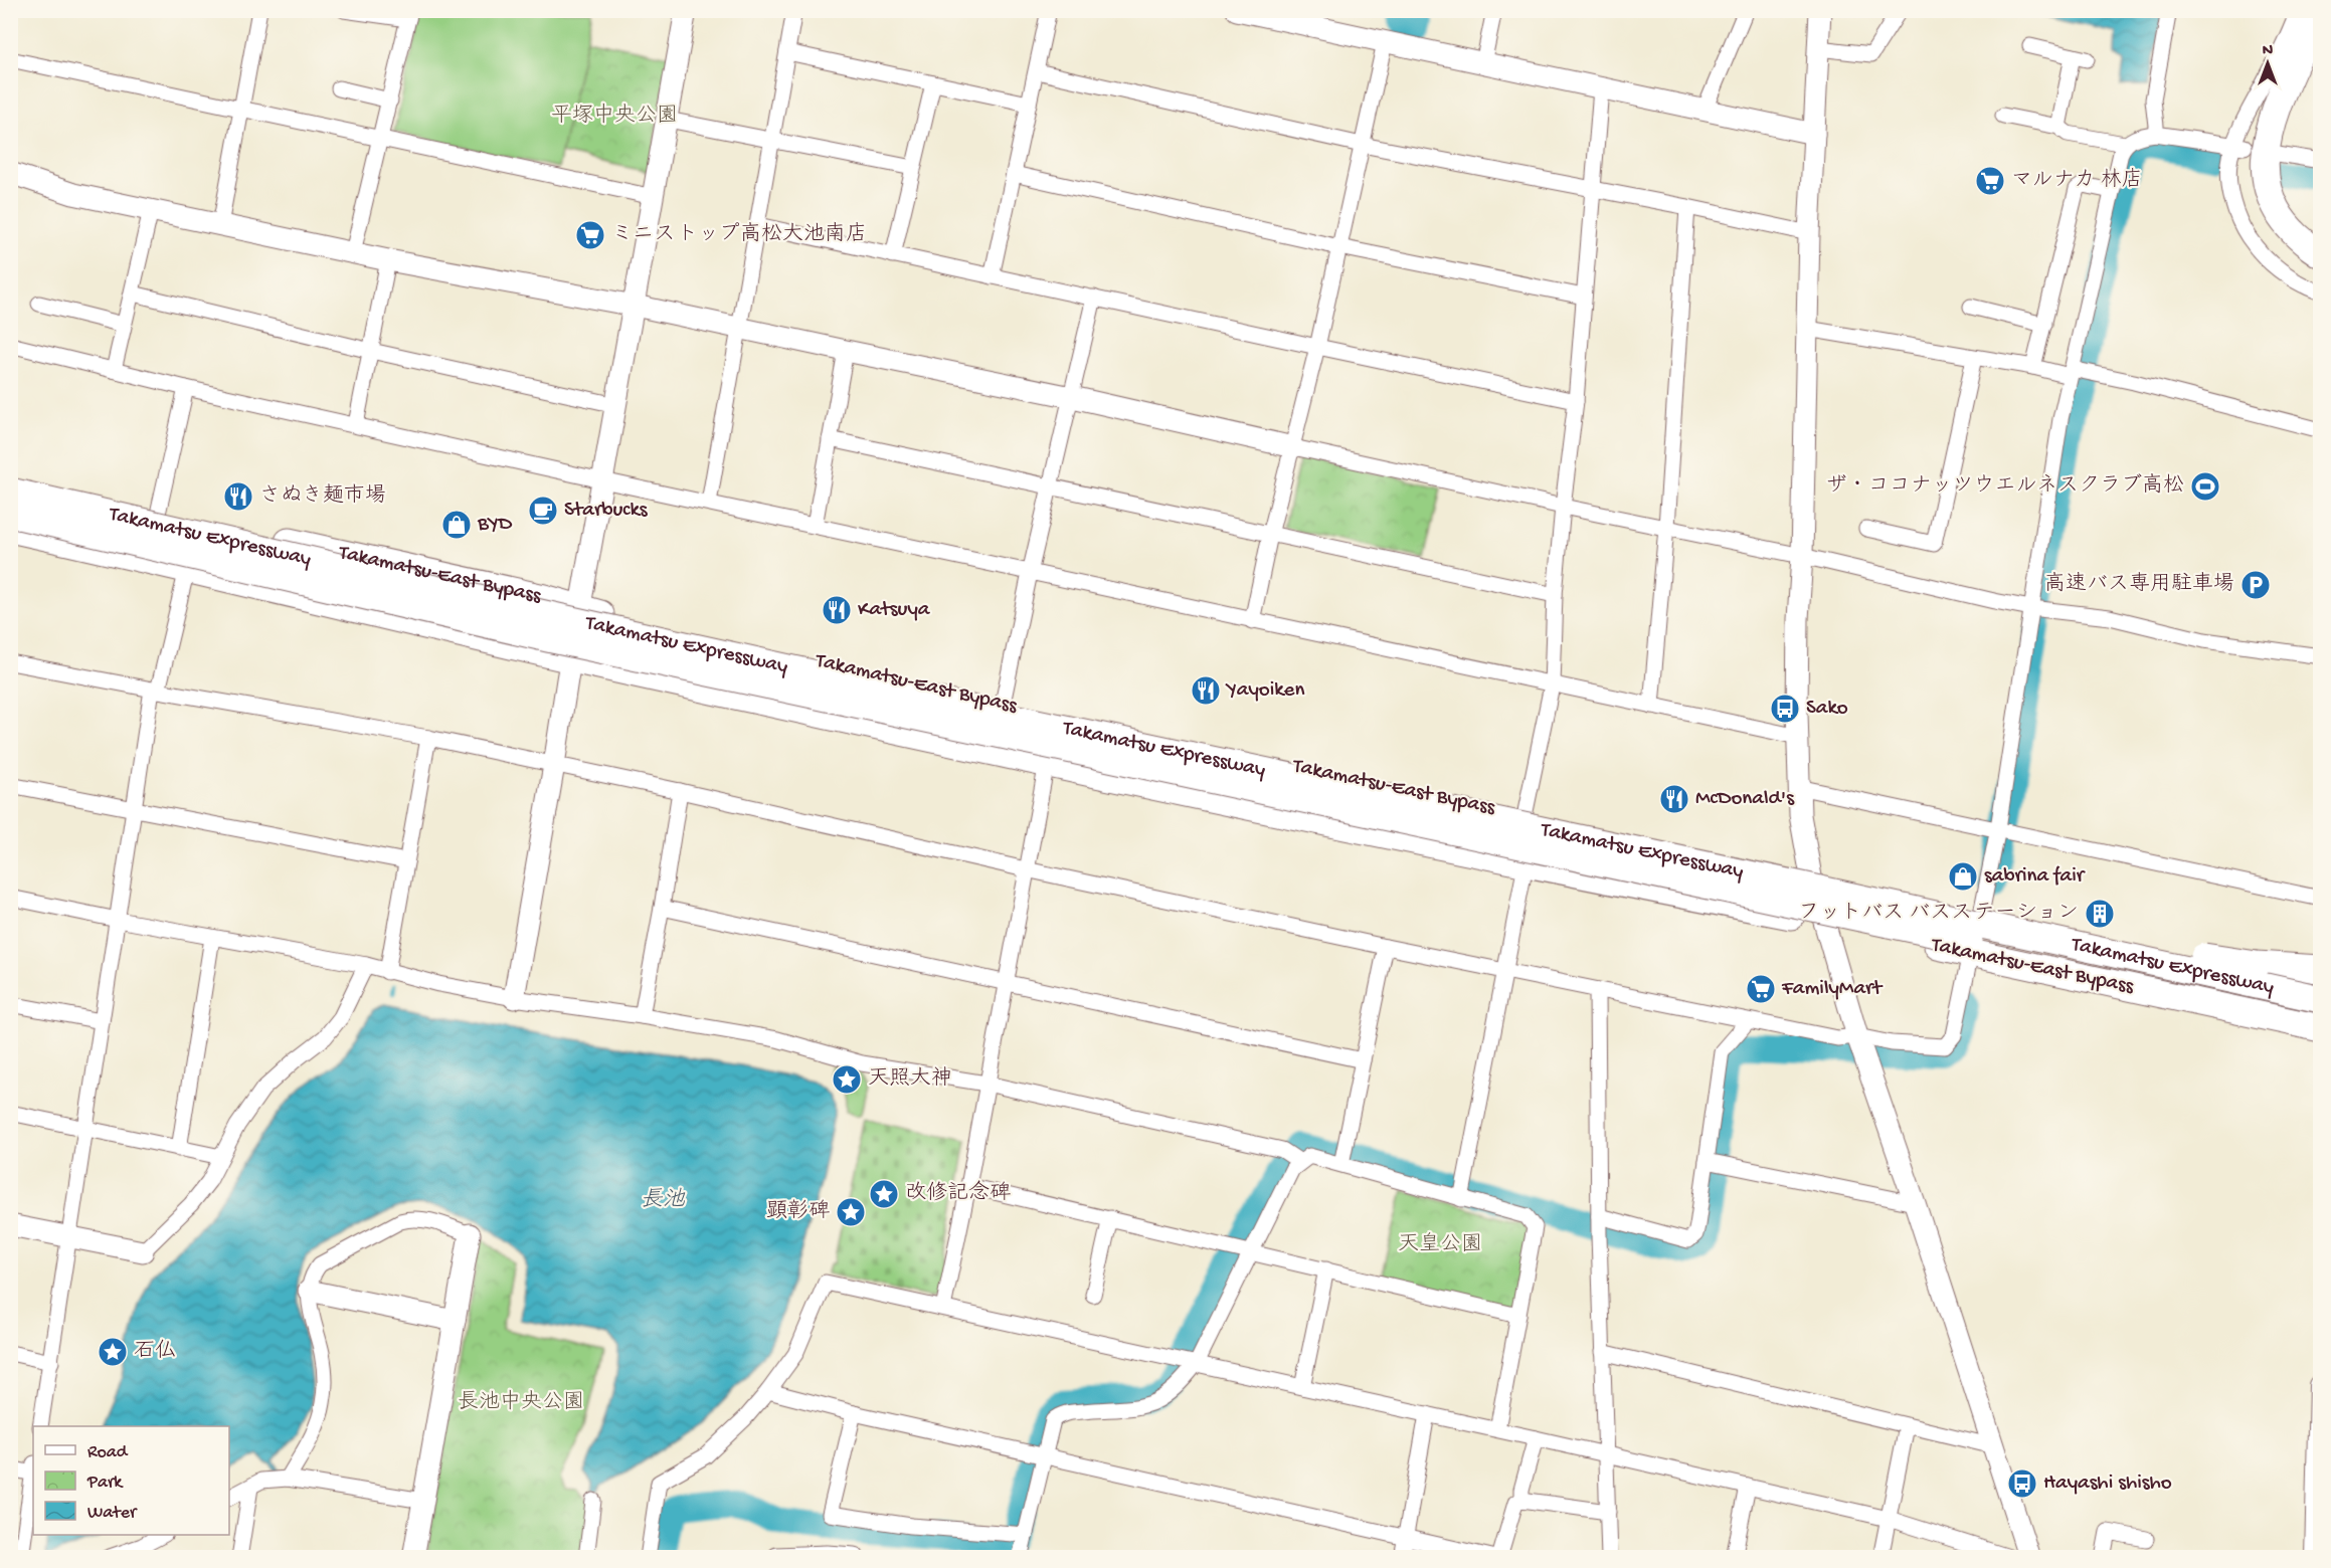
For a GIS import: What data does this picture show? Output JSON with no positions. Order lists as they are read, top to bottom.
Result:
{
  "streets": {
    "highway": ["Takamatsu Expressway", "Takamatsu-East Bypass"]
  },
  "water": ["長池"],
  "parks": ["平塚中央公園", "天皇公園", "長池中央公園"],
  "places": {
    "supermarket": ["マルナカ 林店", "ミニストップ高松大池南店", "FamilyMart"],
    "sports": ["ザ・ココナッツウエルネスクラブ高松"],
    "restaurant": [
      "さぬき麺市場",
      "Katsuya",
      "Yayoiken",
      "McDonald's"
    ],
    "cafe": ["Starbucks"],
    "shop": ["BYD", "sabrina fair"],
    "parking": ["高速バス専用駐車場"],
    "bus stop": ["Sako", "Hayashi shisho"],
    "building": ["フットバス バスステーション"],
    "place": [
      "天照大神",
      "改修記念碑",
      "顕彰碑",
      "石仏"
    ]
  },
  "legend": ["Road", "Park", "Water"],
  "north": "top"
}
